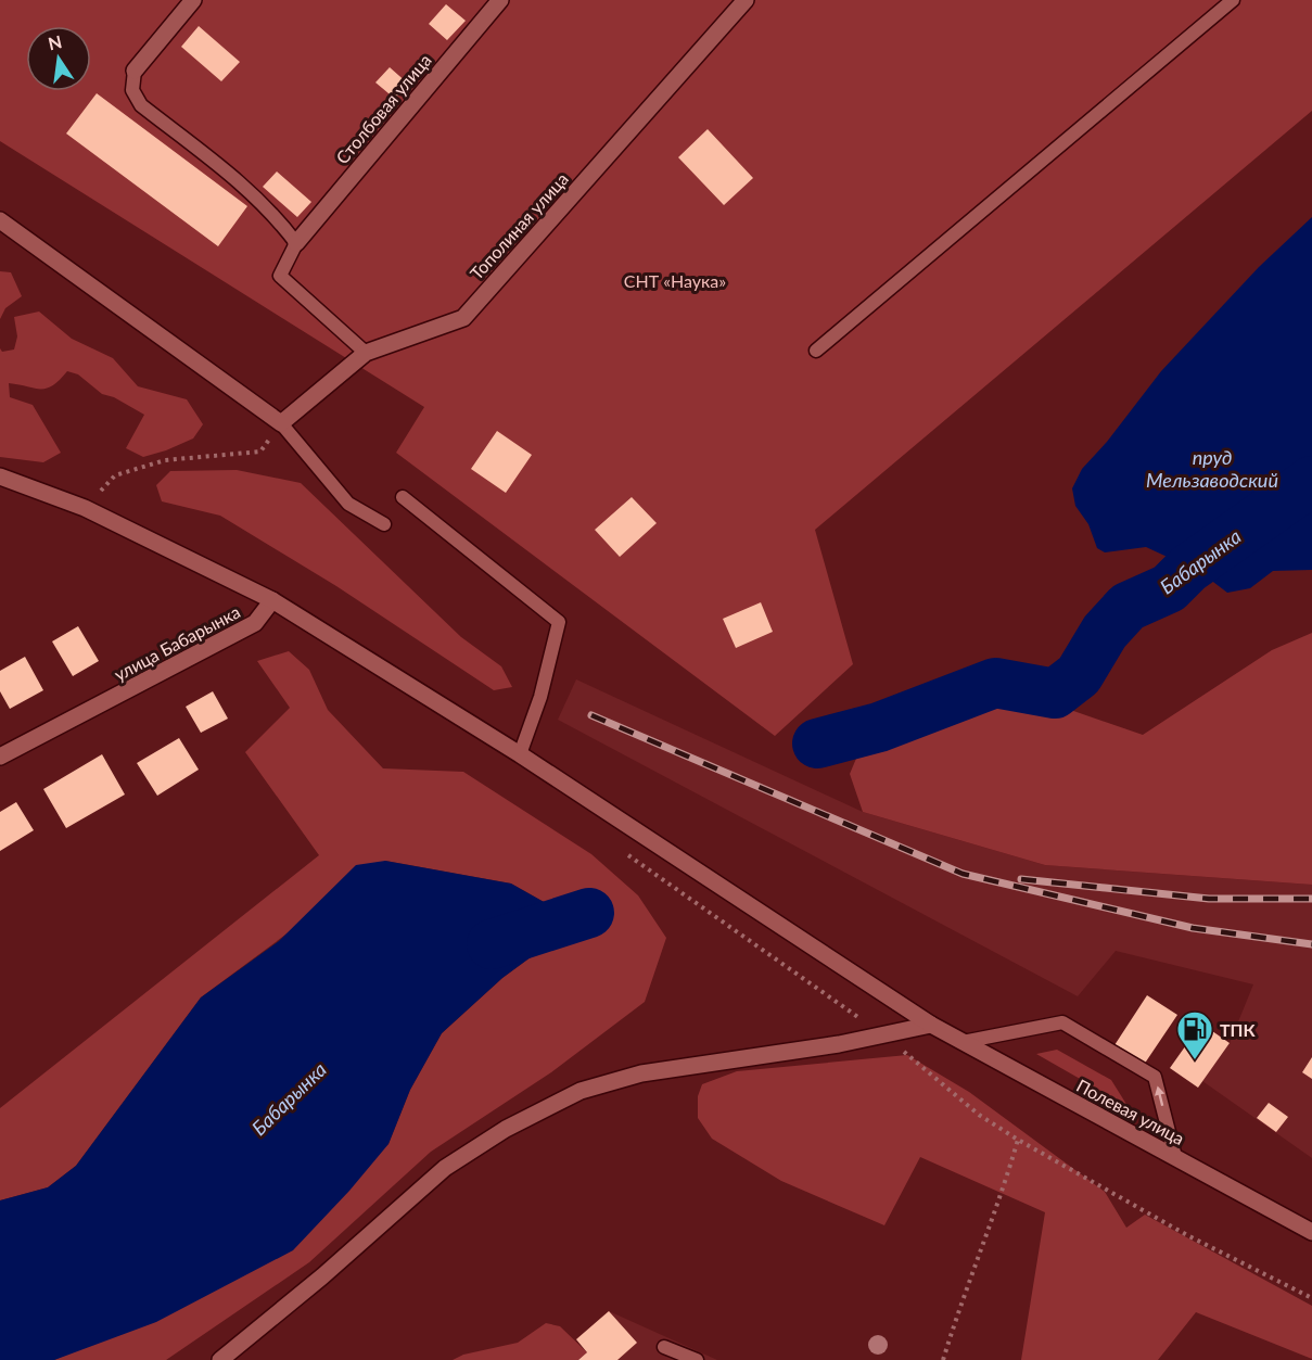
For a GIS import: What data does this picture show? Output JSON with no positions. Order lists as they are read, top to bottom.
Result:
{
  "streets": {
    "street": [
      "Столбовая улица",
      "Тополиная улица",
      "улица Бабарынка",
      "Полевая улица"
    ]
  },
  "crossings": [
    ["улица Бабарынка", "Полевая улица"]
  ],
  "water": ["пруд Мельзаводский", "Бабарынка"],
  "parks": ["СНТ «Наука»"],
  "places": {
    "fuel station": ["ТПК"]
  },
  "north": "top"
}
